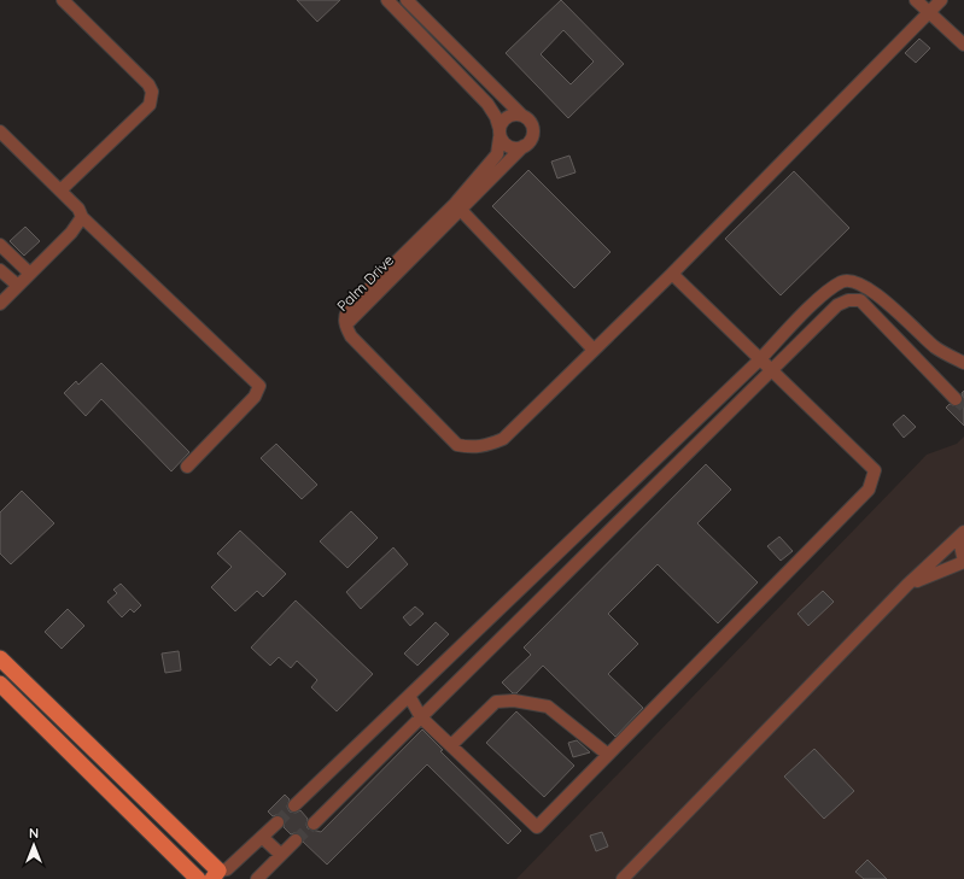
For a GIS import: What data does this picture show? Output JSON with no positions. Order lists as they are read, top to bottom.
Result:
{
  "streets": {
    "street": ["Palm Drive"]
  },
  "north": "top"
}
